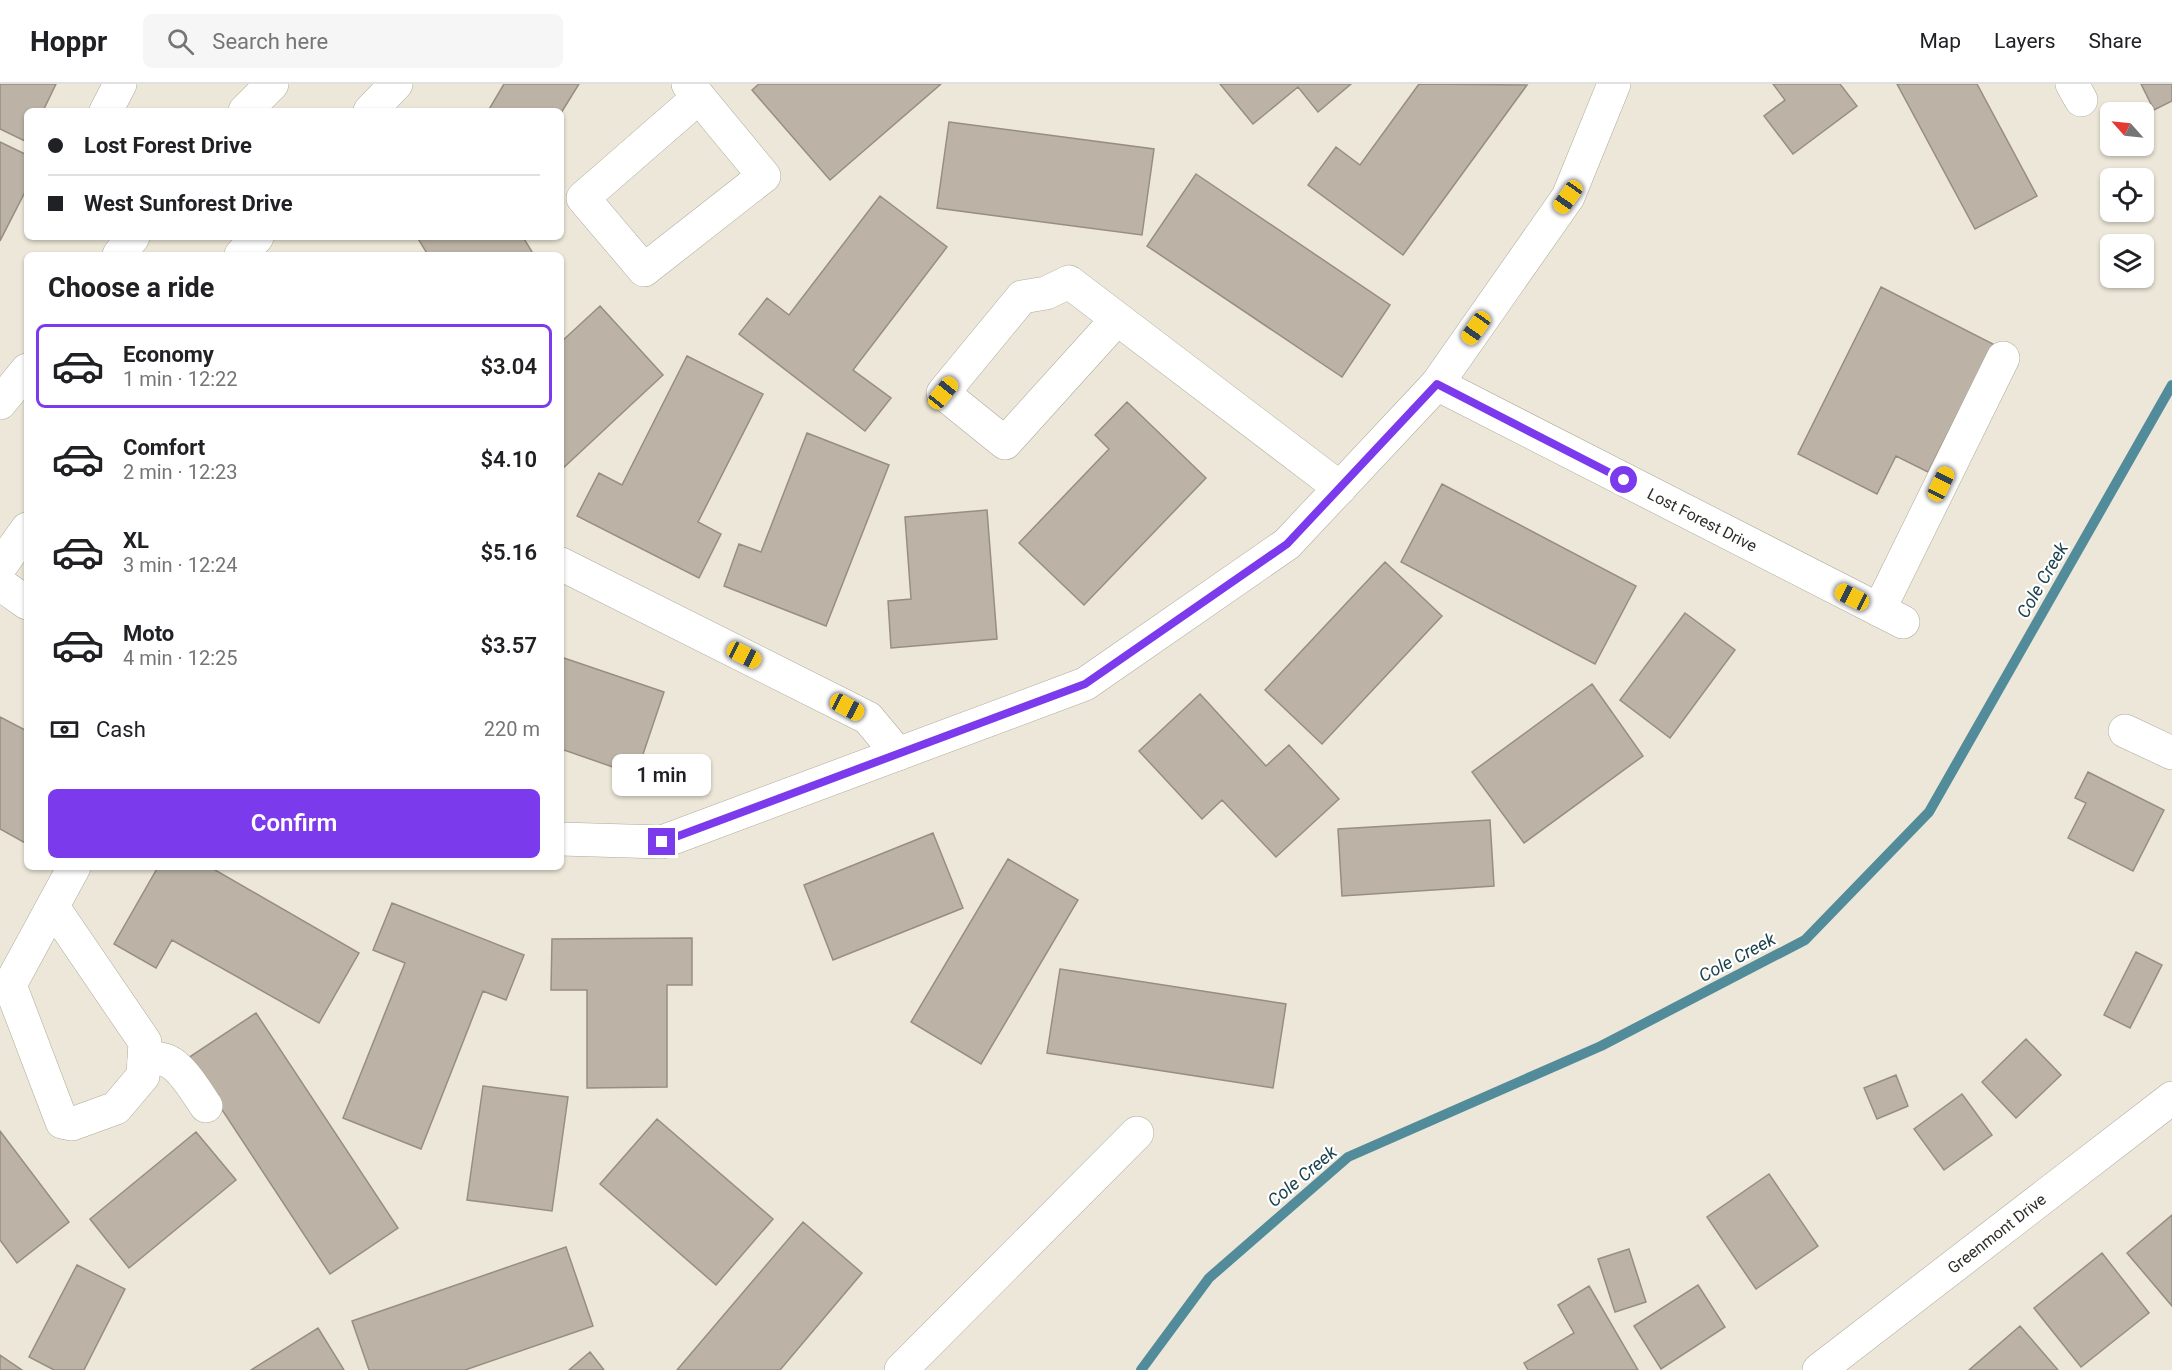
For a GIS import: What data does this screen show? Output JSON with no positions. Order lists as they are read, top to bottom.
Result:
{
  "streets": {
    "street": ["Lost Forest Drive", "Greenmont Drive"]
  },
  "water": ["Cole Creek"],
  "north": "top left",
  "page": {
    "header": "Hoppr",
    "search": "Search here",
    "nav": ["Map", "Layers", "Share"],
    "banner": ["Lost Forest Drive", "West Sunforest Drive"],
    "heading": "Choose a ride",
    "list": [
      {
        "name": "Economy",
        "note": "1 min · 12:22",
        "value": "$3.04"
      },
      {
        "name": "Comfort",
        "note": "2 min · 12:23",
        "value": "$4.10"
      },
      {
        "name": "XL",
        "note": "3 min · 12:24",
        "value": "$5.16"
      },
      {
        "name": "Moto",
        "note": "4 min · 12:25",
        "value": "$3.57"
      }
    ],
    "pay": ["Cash", "220 m"],
    "bubble": "1 min",
    "buttons": "Confirm"
  }
}
